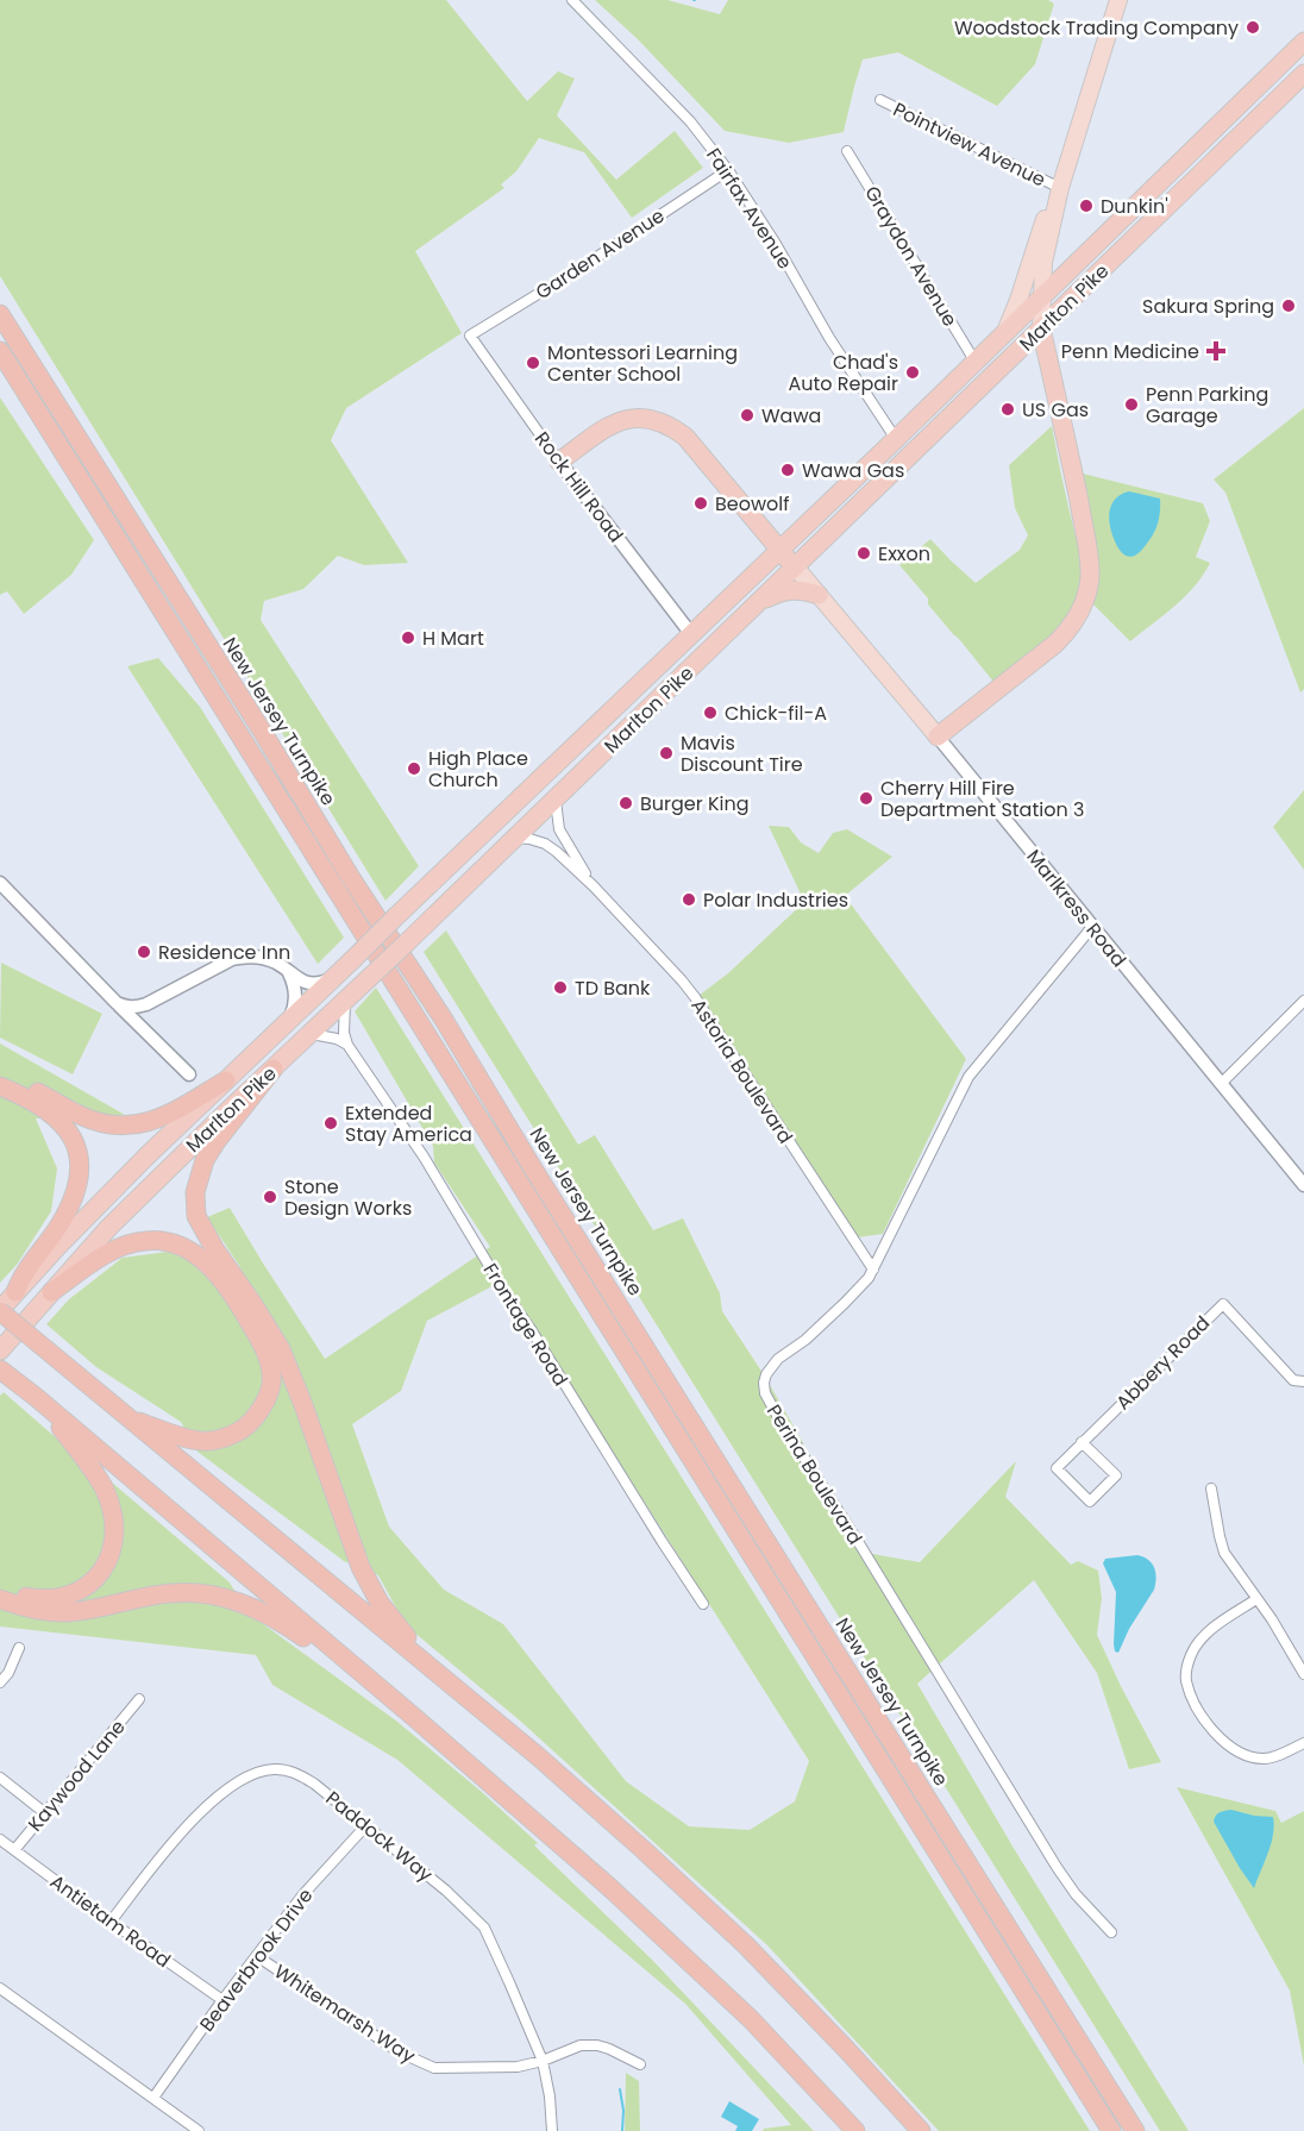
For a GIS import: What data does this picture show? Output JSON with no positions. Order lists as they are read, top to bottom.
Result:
{
  "streets": {
    "highway": ["Marlton Pike", "New Jersey Turnpike"],
    "main road": ["Marlkress Road"],
    "street": [
      "Pointview Avenue",
      "Fairfax Avenue",
      "Garden Avenue",
      "Graydon Avenue",
      "Rock Hill Road",
      "Astoria Boulevard",
      "Frontage Road",
      "Abbery Road",
      "Perina Boulevard",
      "Kaywood Lane",
      "Paddock Way",
      "Antietam Road",
      "Beaverbrook Drive",
      "Whitemarsh Way"
    ]
  },
  "crossings": [
    ["Fairfax Avenue", "Garden Avenue"],
    ["Fairfax Avenue", "Marlton Pike"],
    ["Garden Avenue", "Rock Hill Road"],
    ["Graydon Avenue", "Marlton Pike"],
    ["Marlton Pike", "Rock Hill Road"],
    ["Marlton Pike", "Marlkress Road"],
    ["Marlton Pike", "Astoria Boulevard"],
    ["Marlton Pike", "Frontage Road"],
    ["Marlkress Road", "Perina Boulevard"],
    ["Astoria Boulevard", "Perina Boulevard"],
    ["Kaywood Lane", "Antietam Road"],
    ["Paddock Way", "Antietam Road"],
    ["Paddock Way", "Beaverbrook Drive"],
    ["Paddock Way", "Whitemarsh Way"],
    ["Antietam Road", "Beaverbrook Drive"],
    ["Beaverbrook Drive", "Whitemarsh Way"]
  ],
  "places": {
    "other": [
      "Woodstock Trading Company",
      "Dunkin'",
      "Sakura Spring",
      "Montessori Learning Center School",
      "Chad's Auto Repair",
      "Penn Parking Garage",
      "US Gas",
      "Wawa",
      "Wawa Gas",
      "Beowolf",
      "Exxon",
      "H Mart",
      "Chick-fil-A",
      "Mavis Discount Tire",
      "High Place Church",
      "Cherry Hill Fire Department Station 3",
      "Burger King",
      "Polar Industries",
      "Residence Inn",
      "TD Bank",
      "Extended Stay America",
      "Stone Design Works"
    ],
    "health": ["Penn Medicine"]
  }
}
